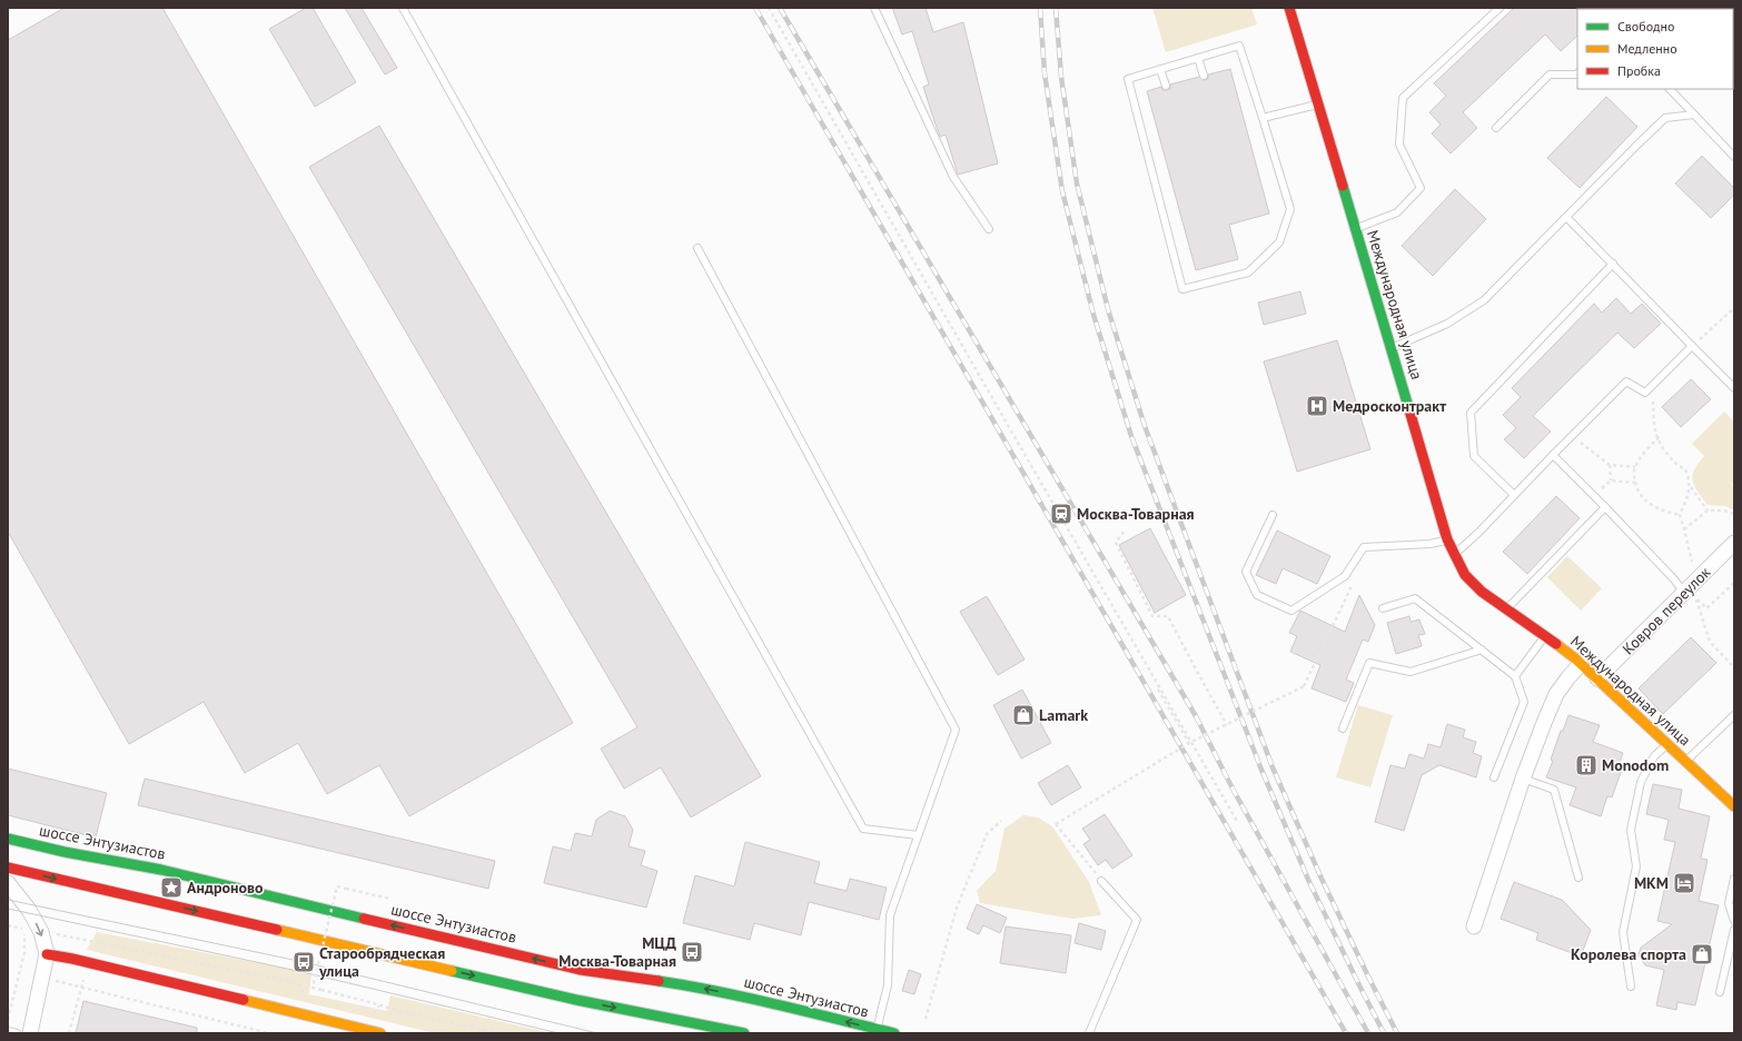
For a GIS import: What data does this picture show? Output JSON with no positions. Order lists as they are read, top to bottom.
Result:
{
  "streets": {
    "main road": ["Международная улица", "шоссе Энтузиастов"],
    "street": ["Ковров переулок"]
  },
  "crossings": [
    ["Международная улица", "Ковров переулок"]
  ],
  "places": {
    "hospital": ["Медросконтракт"],
    "station": ["Москва-Товарная"],
    "shop": ["Lamark", "Королева спорта"],
    "building": ["Monodom"],
    "hotel": ["МКМ"],
    "place": ["Андроново"],
    "bus stop": ["МЦД Москва-Товарная", "Старообрядческая улица"]
  },
  "legend": ["Свободно", "Медленно", "Пробка"]
}
